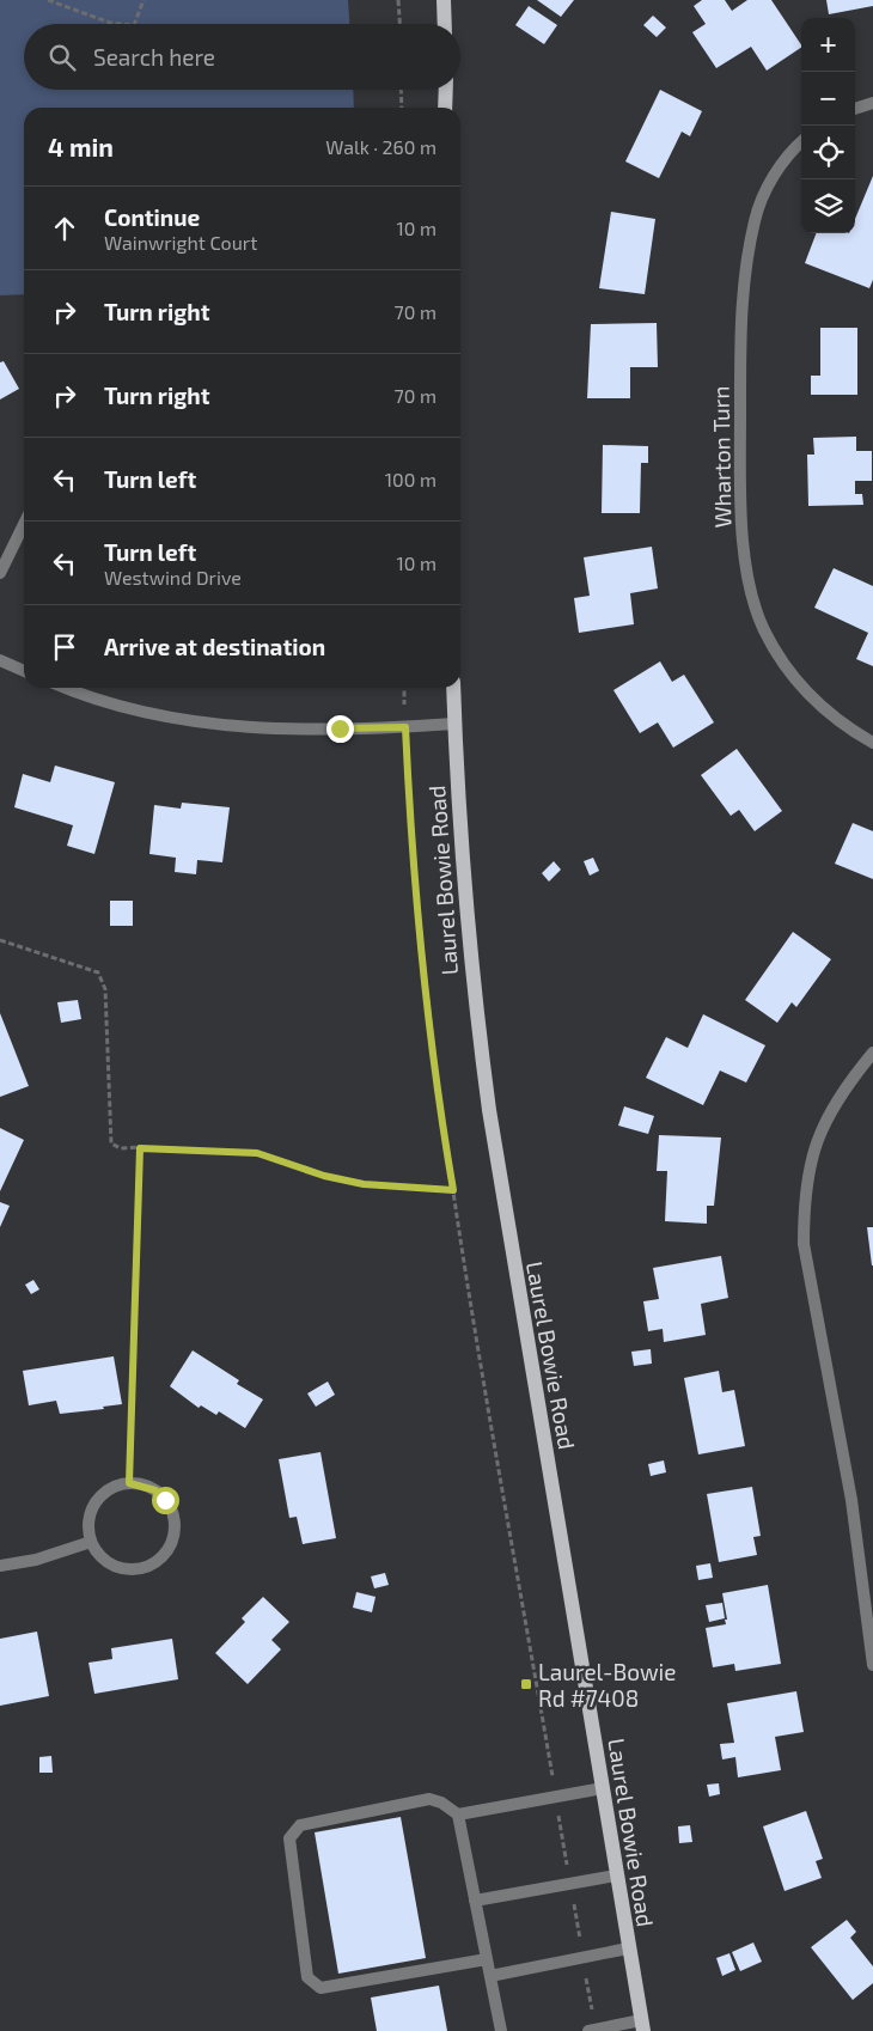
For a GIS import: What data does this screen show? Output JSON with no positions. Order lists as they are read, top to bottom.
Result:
{
  "streets": {
    "main road": ["Laurel Bowie Road"],
    "street": ["Wharton Turn"]
  },
  "places": {
    "transit": ["Laurel-Bowie Rd #7408"]
  },
  "page": {
    "map_buttons": ["+", "−"],
    "search": "Search here",
    "heading": ["4 min", "Walk · 260 m"],
    "list": [
      ["Continue", "Wainwright Court", "10 m"],
      ["Turn right", "70 m"],
      ["Turn right", "70 m"],
      ["Turn left", "100 m"],
      ["Turn left", "Westwind Drive", "10 m"],
      "Arrive at destination"
    ]
  }
}
